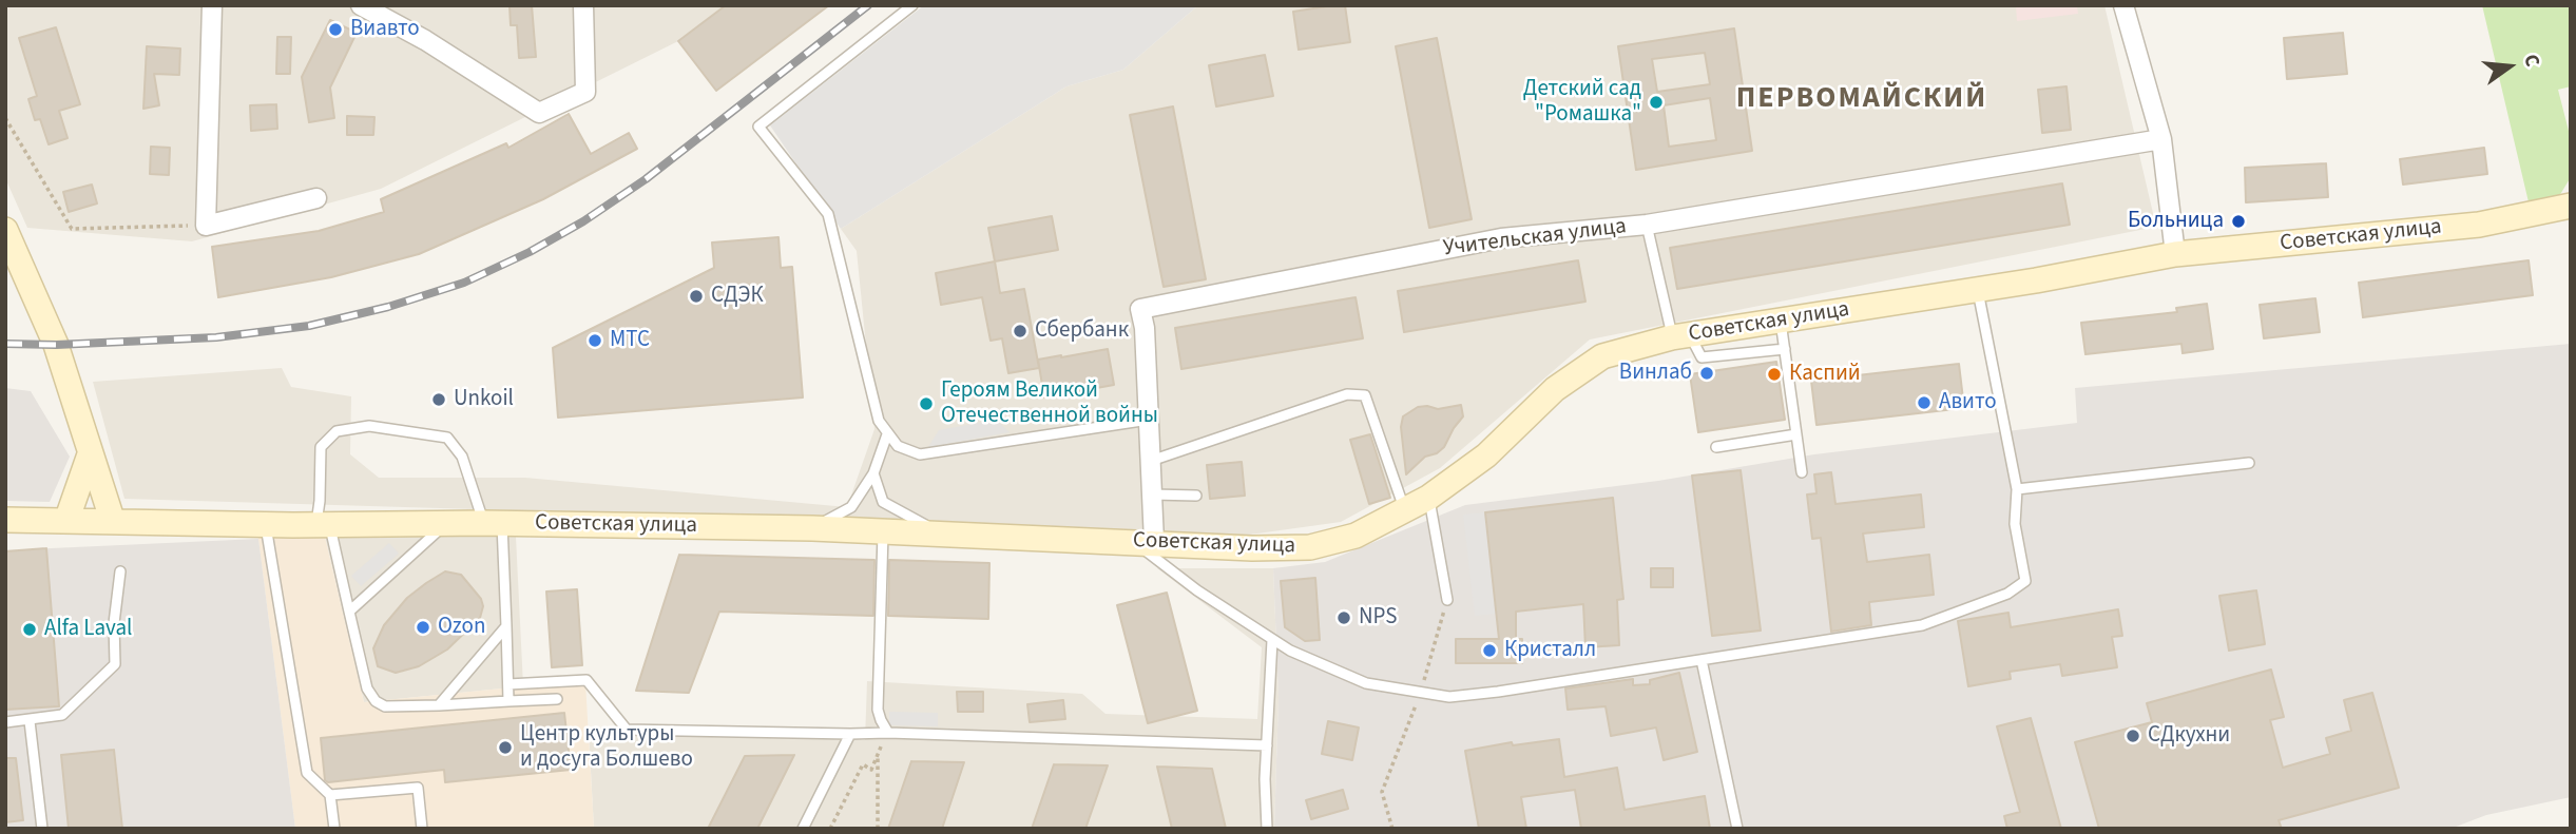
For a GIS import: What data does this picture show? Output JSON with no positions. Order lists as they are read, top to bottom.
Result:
{
  "streets": {
    "main road": ["Советская улица"],
    "street": ["Учительская улица"]
  },
  "crossings": [
    ["Советская улица", "Учительская улица"]
  ],
  "districts": ["ПЕРВОМАЙСКИЙ"],
  "places": [
    "Виавто",
    "Детский сад \"Ромашка\"",
    "Больница",
    "СДЭК",
    "Сбербанк",
    "МТС",
    "Винлаб",
    "Каспий",
    "Unkoil",
    "Авито",
    "Героям Великой Отечественной войны",
    "NPS",
    "Ozon",
    "Alfa Laval",
    "Кристалл",
    "СДкухни",
    "Центр культуры и досуга Болшево"
  ],
  "north": "right"
}
